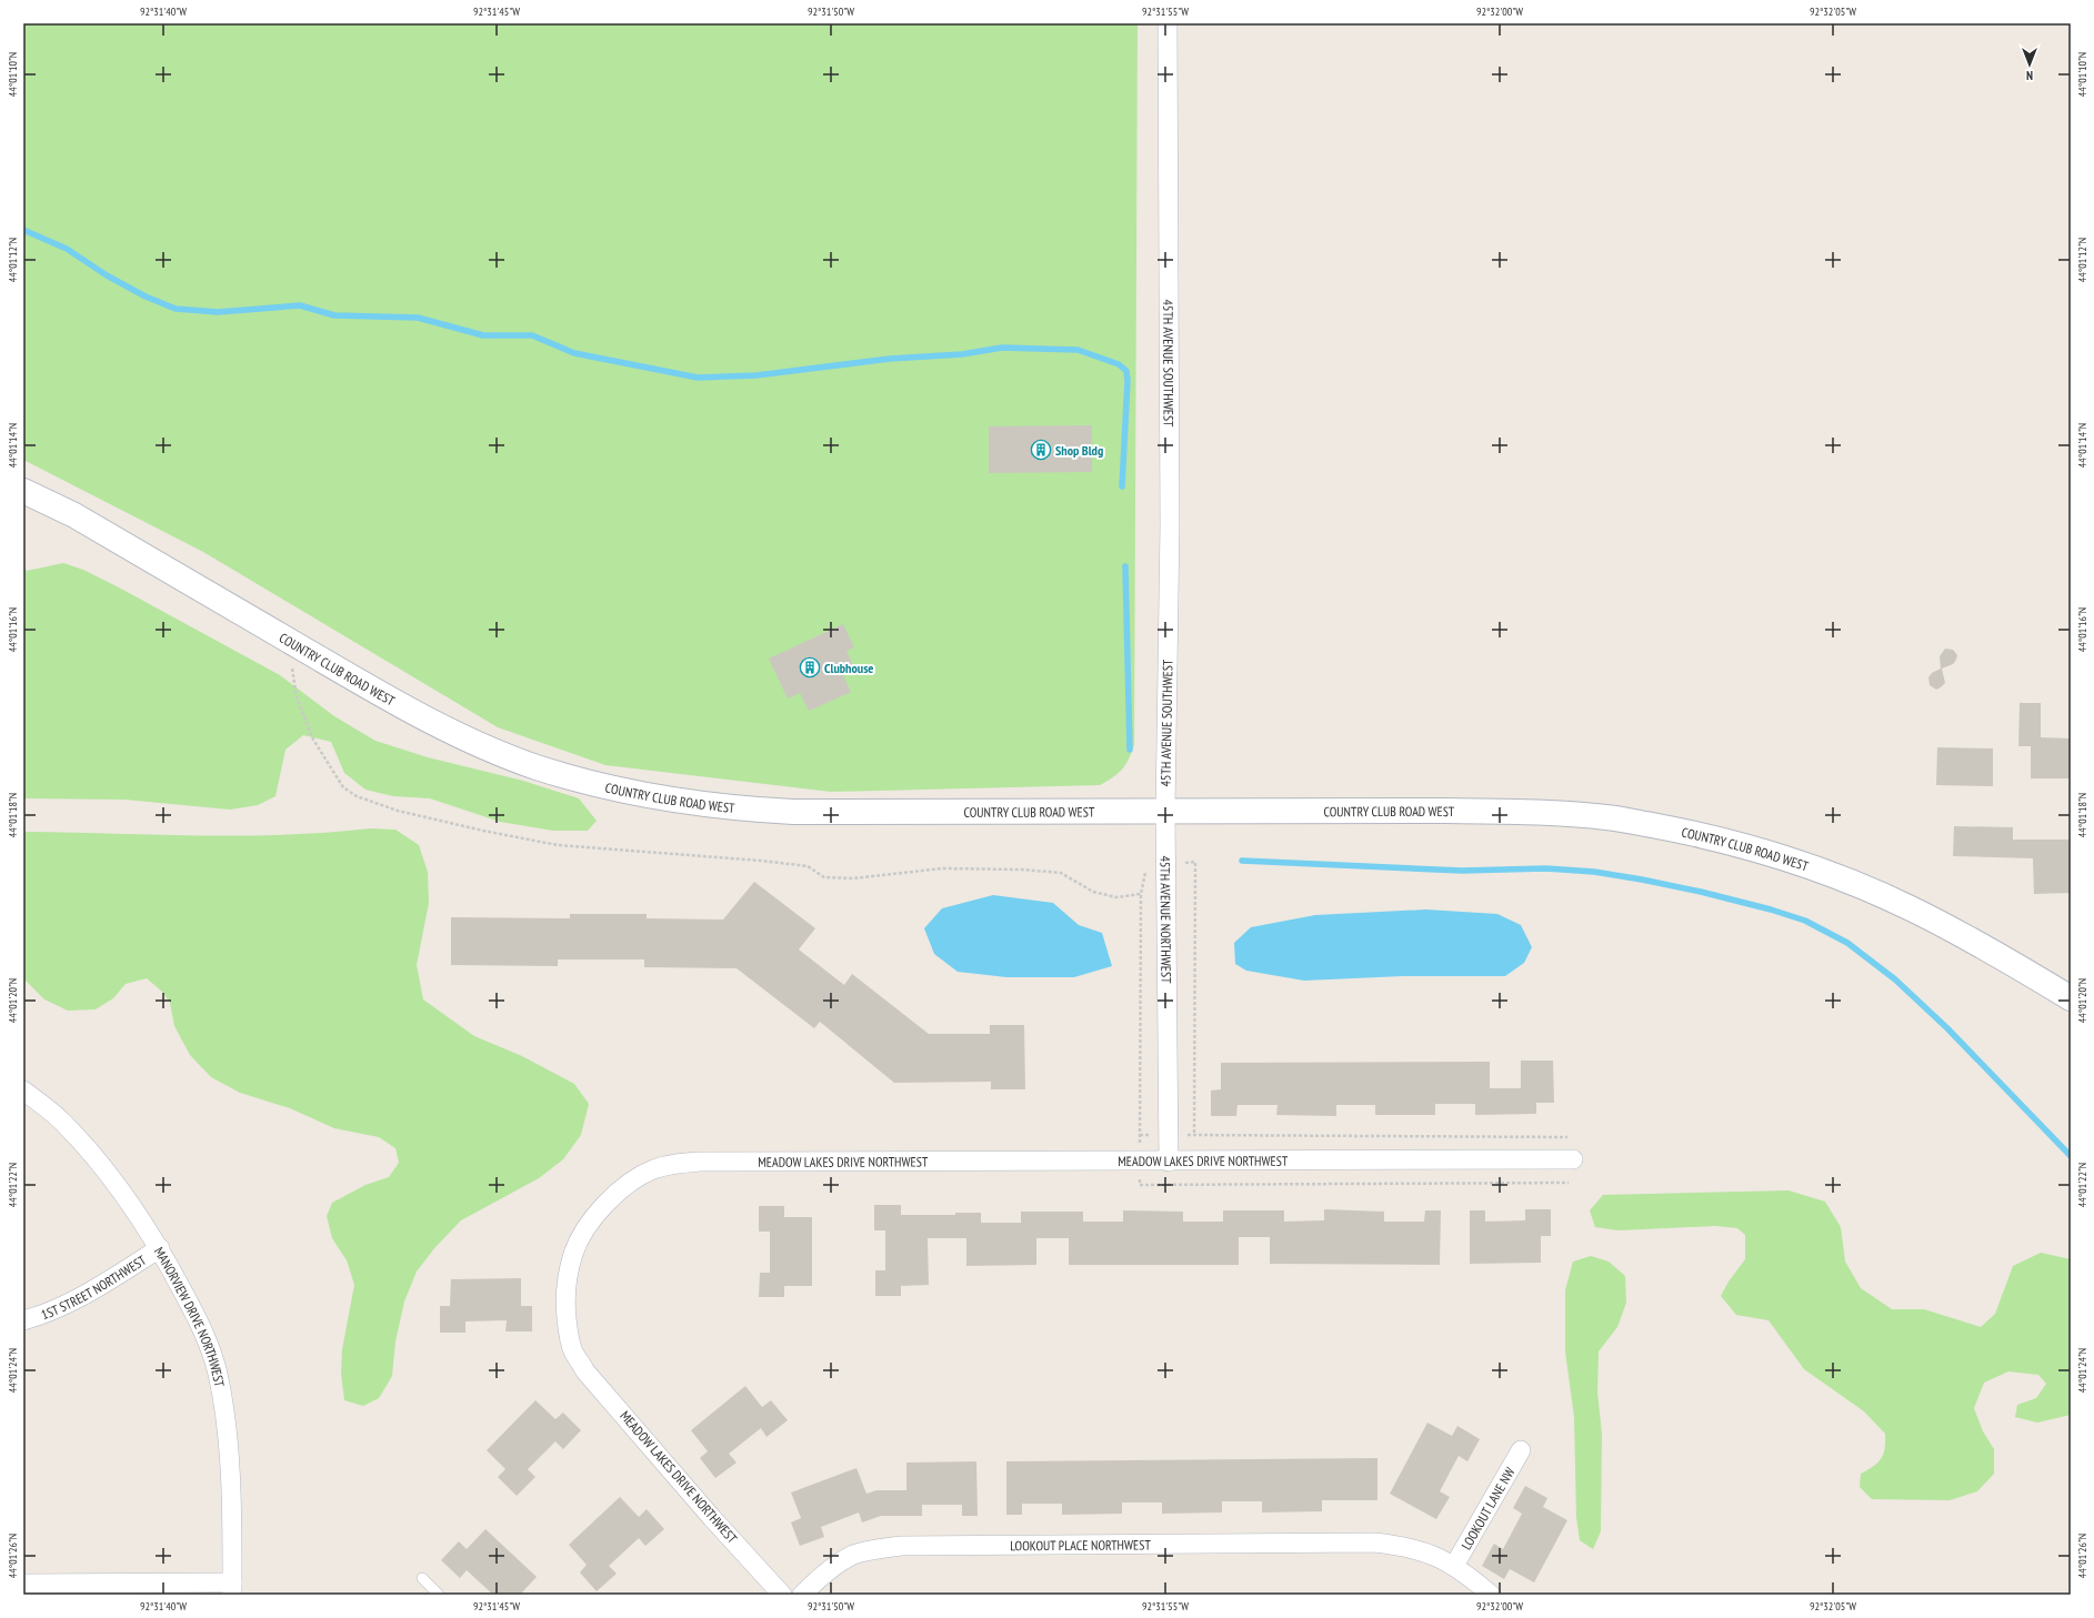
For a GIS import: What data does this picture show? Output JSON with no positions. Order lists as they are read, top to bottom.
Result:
{
  "streets": {
    "main road": ["COUNTRY CLUB ROAD WEST"],
    "street": [
      "45TH AVENUE SOUTHWEST",
      "45TH AVENUE NORTHWEST",
      "MEADOW LAKES DRIVE NORTHWEST",
      "1ST STREET NORTHWEST",
      "MANORVIEW DRIVE NORTHWEST",
      "LOOKOUT LANE NW",
      "LOOKOUT PLACE NORTHWEST"
    ]
  },
  "crossings": [
    ["45TH AVENUE SOUTHWEST", "COUNTRY CLUB ROAD WEST"],
    ["45TH AVENUE SOUTHWEST", "45TH AVENUE NORTHWEST"],
    ["COUNTRY CLUB ROAD WEST", "45TH AVENUE NORTHWEST"],
    ["45TH AVENUE NORTHWEST", "MEADOW LAKES DRIVE NORTHWEST"],
    ["1ST STREET NORTHWEST", "MANORVIEW DRIVE NORTHWEST"],
    ["LOOKOUT LANE NW", "LOOKOUT PLACE NORTHWEST"]
  ],
  "places": {
    "building": ["Shop Bldg", "Clubhouse"]
  },
  "north": "bottom",
  "coordinates": [
    "92°31'40\"W",
    "92°31'45\"W",
    "92°31'50\"W",
    "92°31'55\"W",
    "92°32'00\"W",
    "92°32'05\"W",
    "44°01'10\"N",
    "44°01'12\"N",
    "44°01'14\"N",
    "44°01'16\"N",
    "44°01'18\"N",
    "44°01'20\"N",
    "44°01'22\"N",
    "44°01'24\"N",
    "44°01'26\"N"
  ]
}
